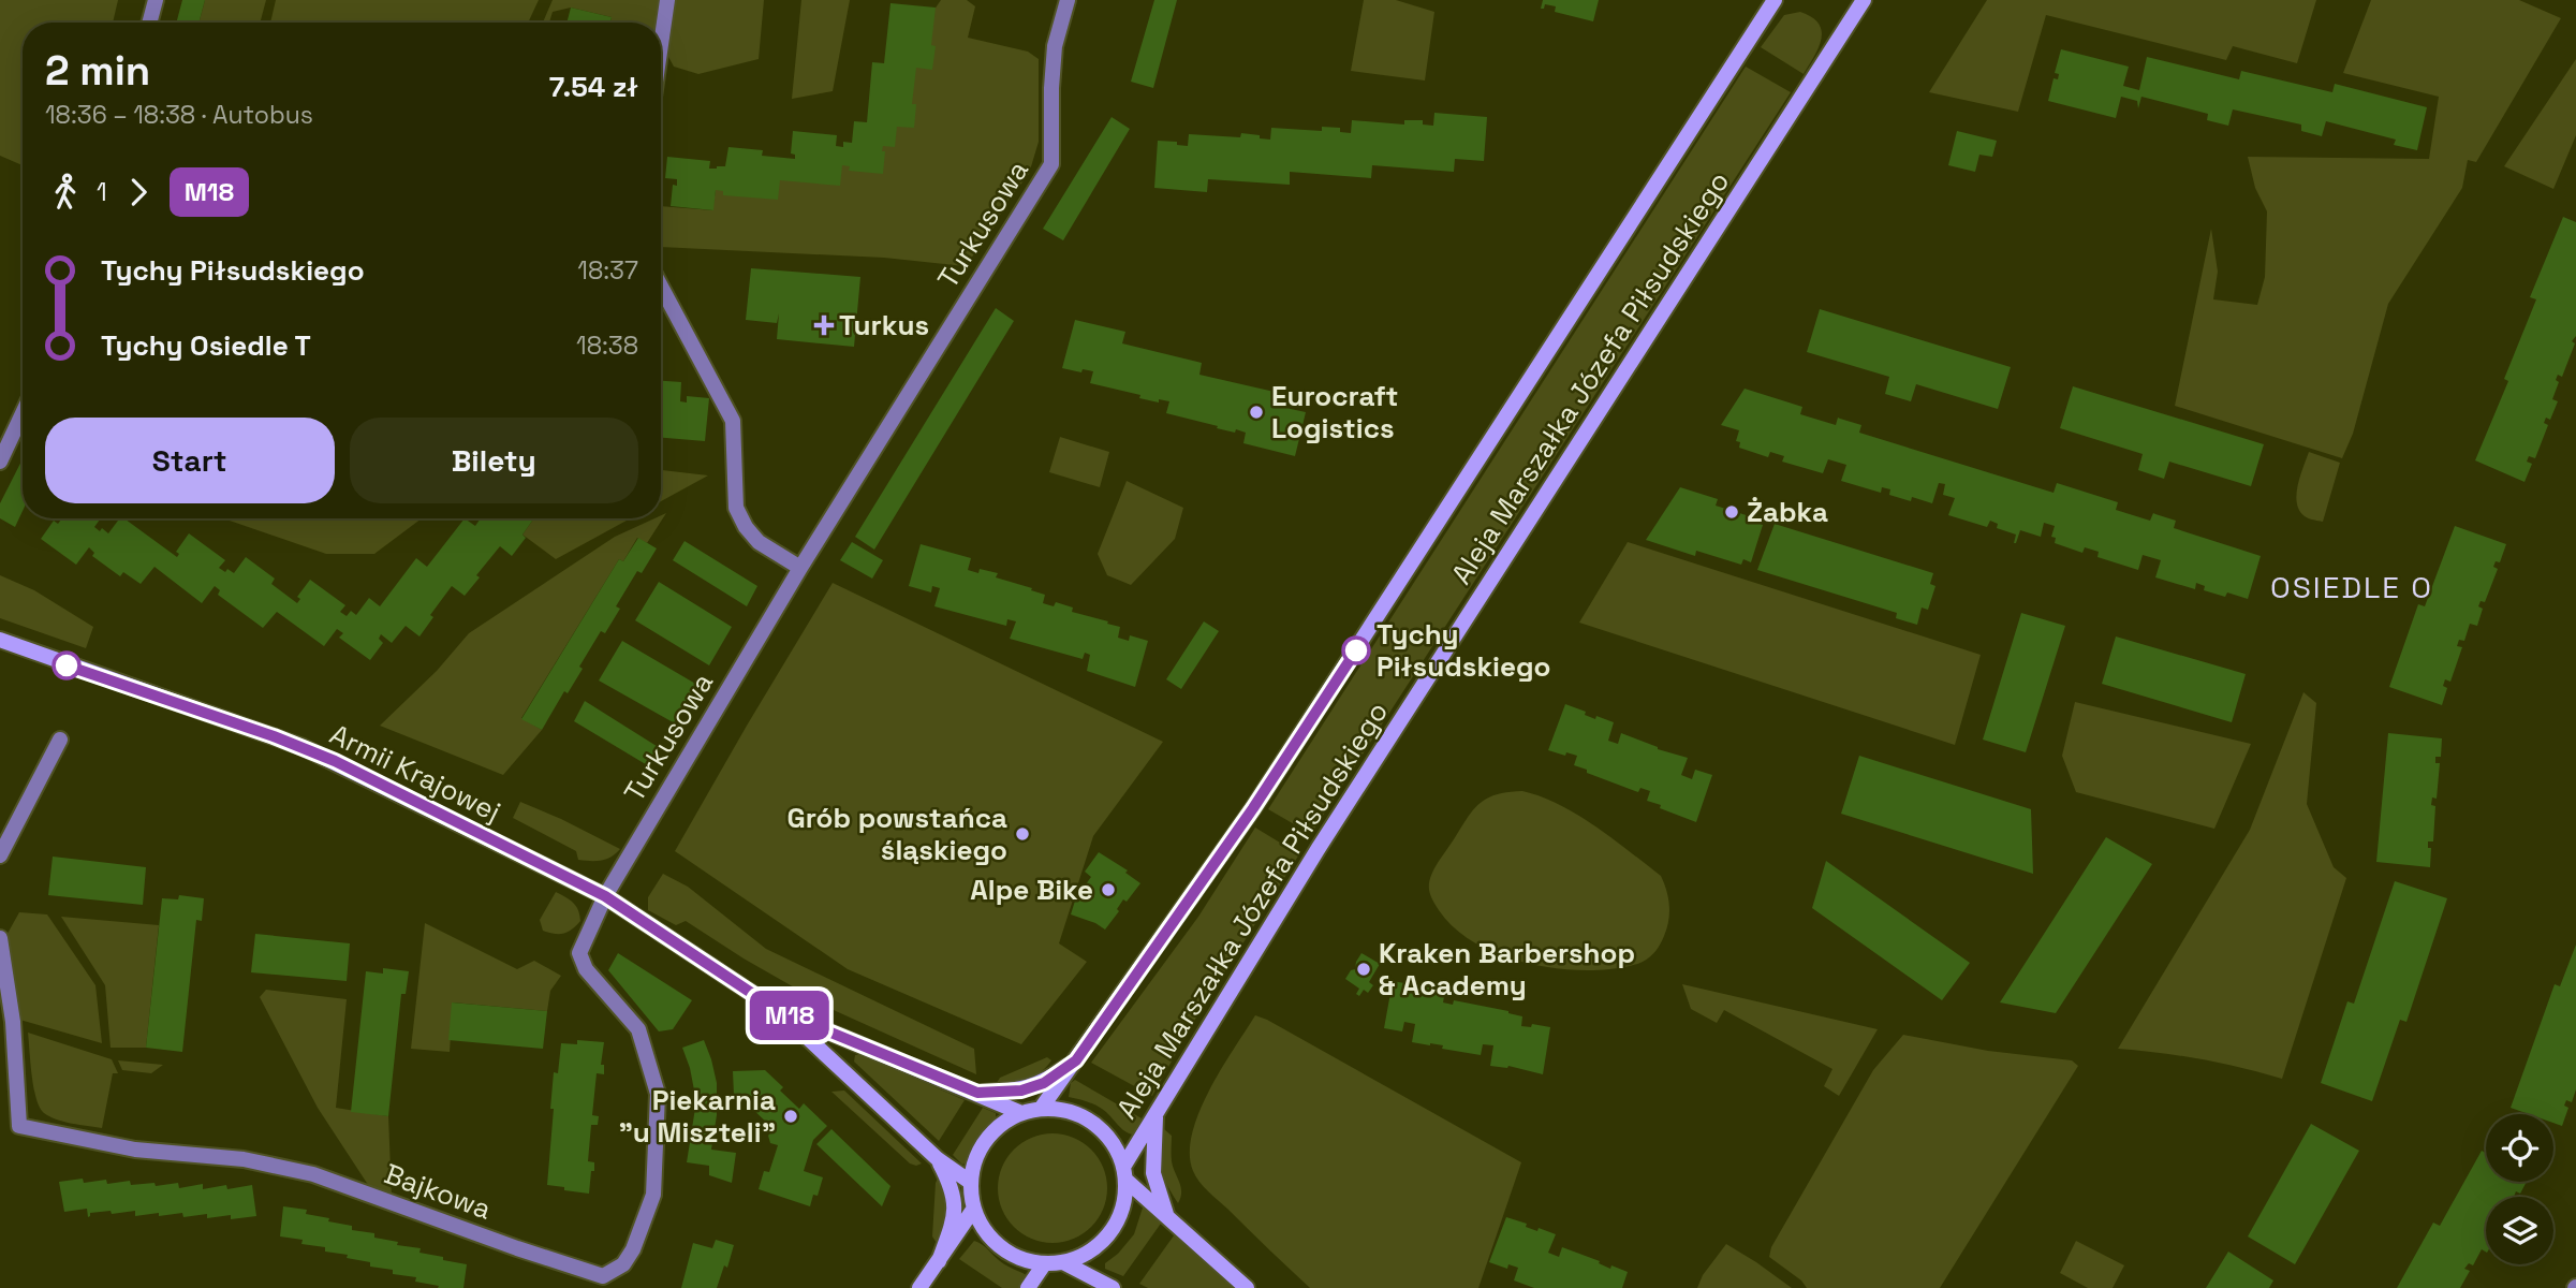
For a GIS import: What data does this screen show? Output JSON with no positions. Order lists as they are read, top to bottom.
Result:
{
  "streets": {
    "main road": ["Aleja Marszałka Józefa Piłsudskiego", "Armii Krajowej"],
    "street": ["Turkusowa", "Bajkowa"]
  },
  "crossings": [
    ["Turkusowa", "Armii Krajowej"],
    ["Turkusowa", "Bajkowa"],
    ["Aleja Marszałka Józefa Piłsudskiego", "Armii Krajowej"],
    ["Armii Krajowej", "Bajkowa"]
  ],
  "districts": ["OSIEDLE O"],
  "places": {
    "health": ["Turkus"],
    "other": [
      "Eurocraft Logistics",
      "Żabka",
      "Tychy Piłsudskiego",
      "Grób powstańca śląskiego",
      "Alpe Bike",
      "Kraken Barbershop & Academy",
      "Piekarnia \"u Miszteli\""
    ]
  },
  "lines": ["bus line M18"],
  "page": {
    "on_map": "M18",
    "heading": ["2 min", "18:36 – 18:38 · Autobus", "7.54 zł"],
    "legs": ["1", "M18"],
    "list": [
      {
        "name": "Tychy Piłsudskiego",
        "value": "18:37"
      },
      {
        "name": "Tychy Osiedle T",
        "value": "18:38"
      }
    ],
    "buttons": ["Start", "Bilety"]
  }
}
